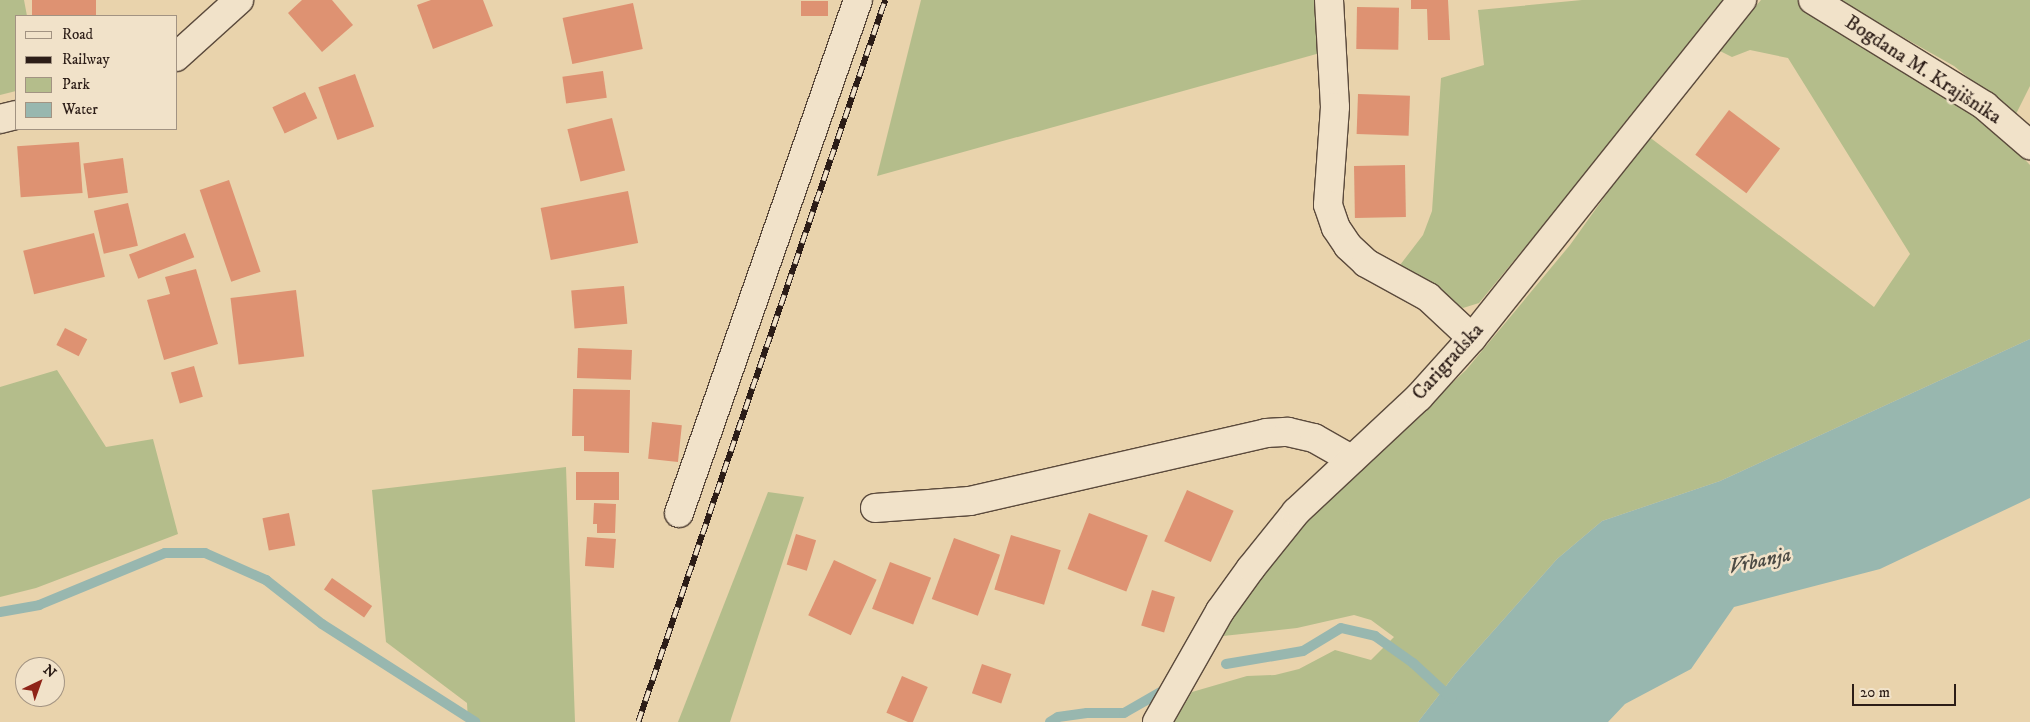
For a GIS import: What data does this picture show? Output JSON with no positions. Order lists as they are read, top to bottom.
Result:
{
  "streets": {
    "street": ["Bogdana M. Krajišnika", "Carigradska"]
  },
  "water": ["Vrbanja"],
  "legend": [
    "Road",
    "Railway",
    "Park",
    "Water"
  ],
  "scale_bar": "20 m",
  "north": "top right"
}
